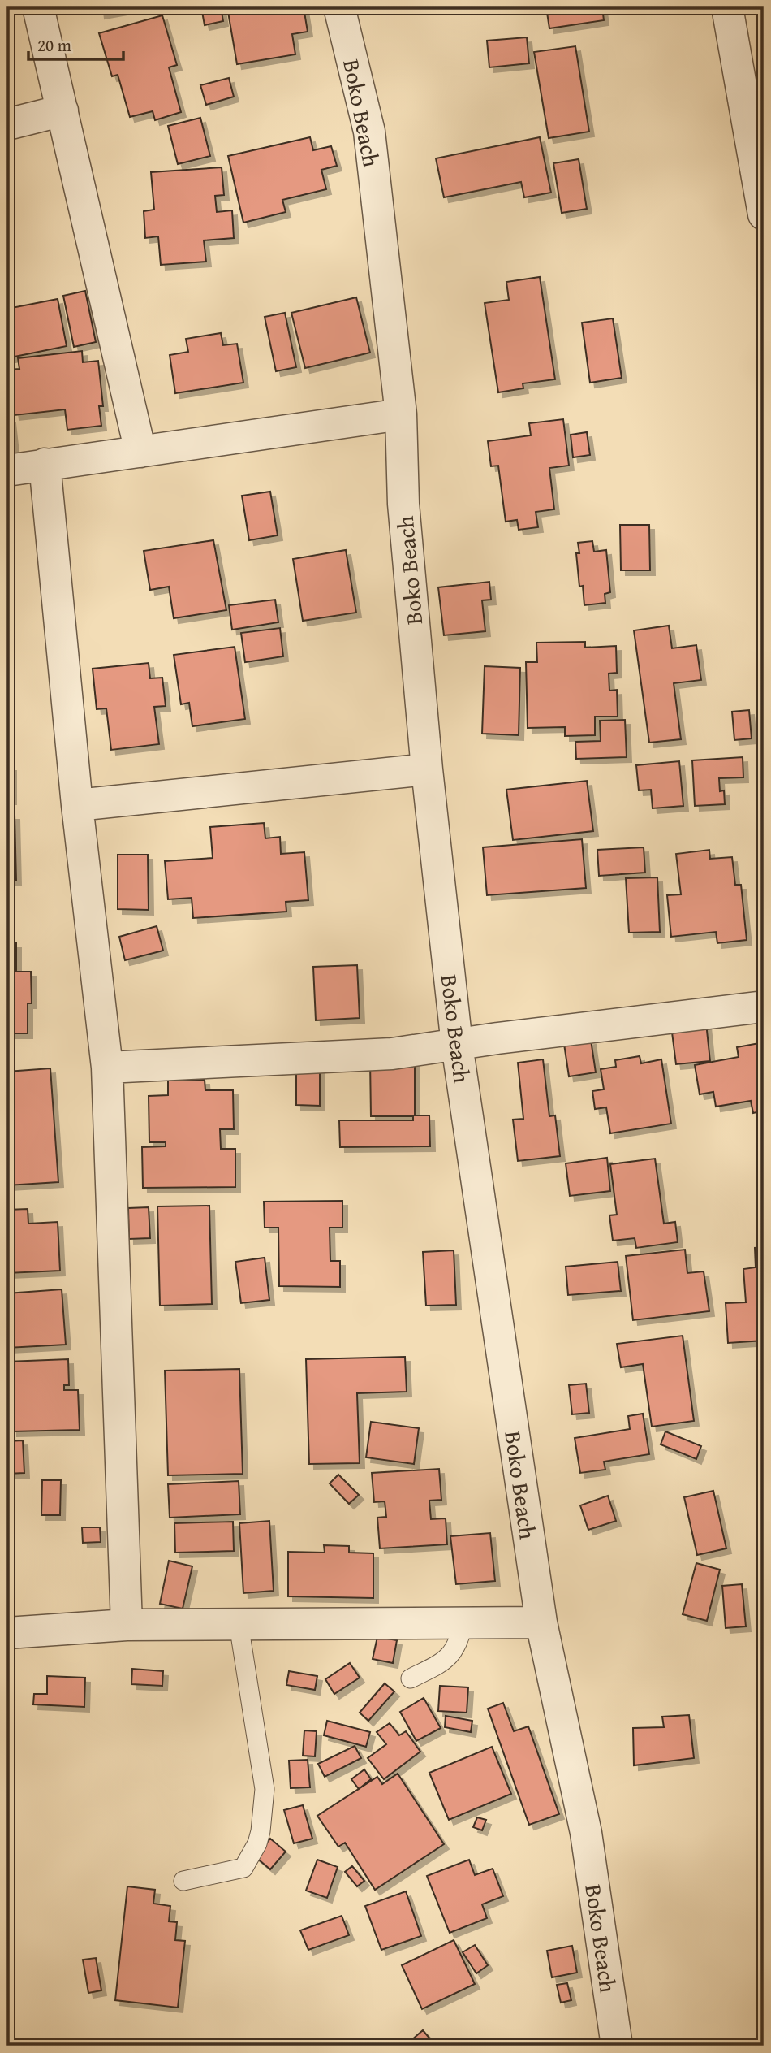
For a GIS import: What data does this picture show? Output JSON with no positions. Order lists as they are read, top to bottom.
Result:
{
  "streets": {
    "street": ["Boko Beach"]
  },
  "scale_bar": "20 m"
}
